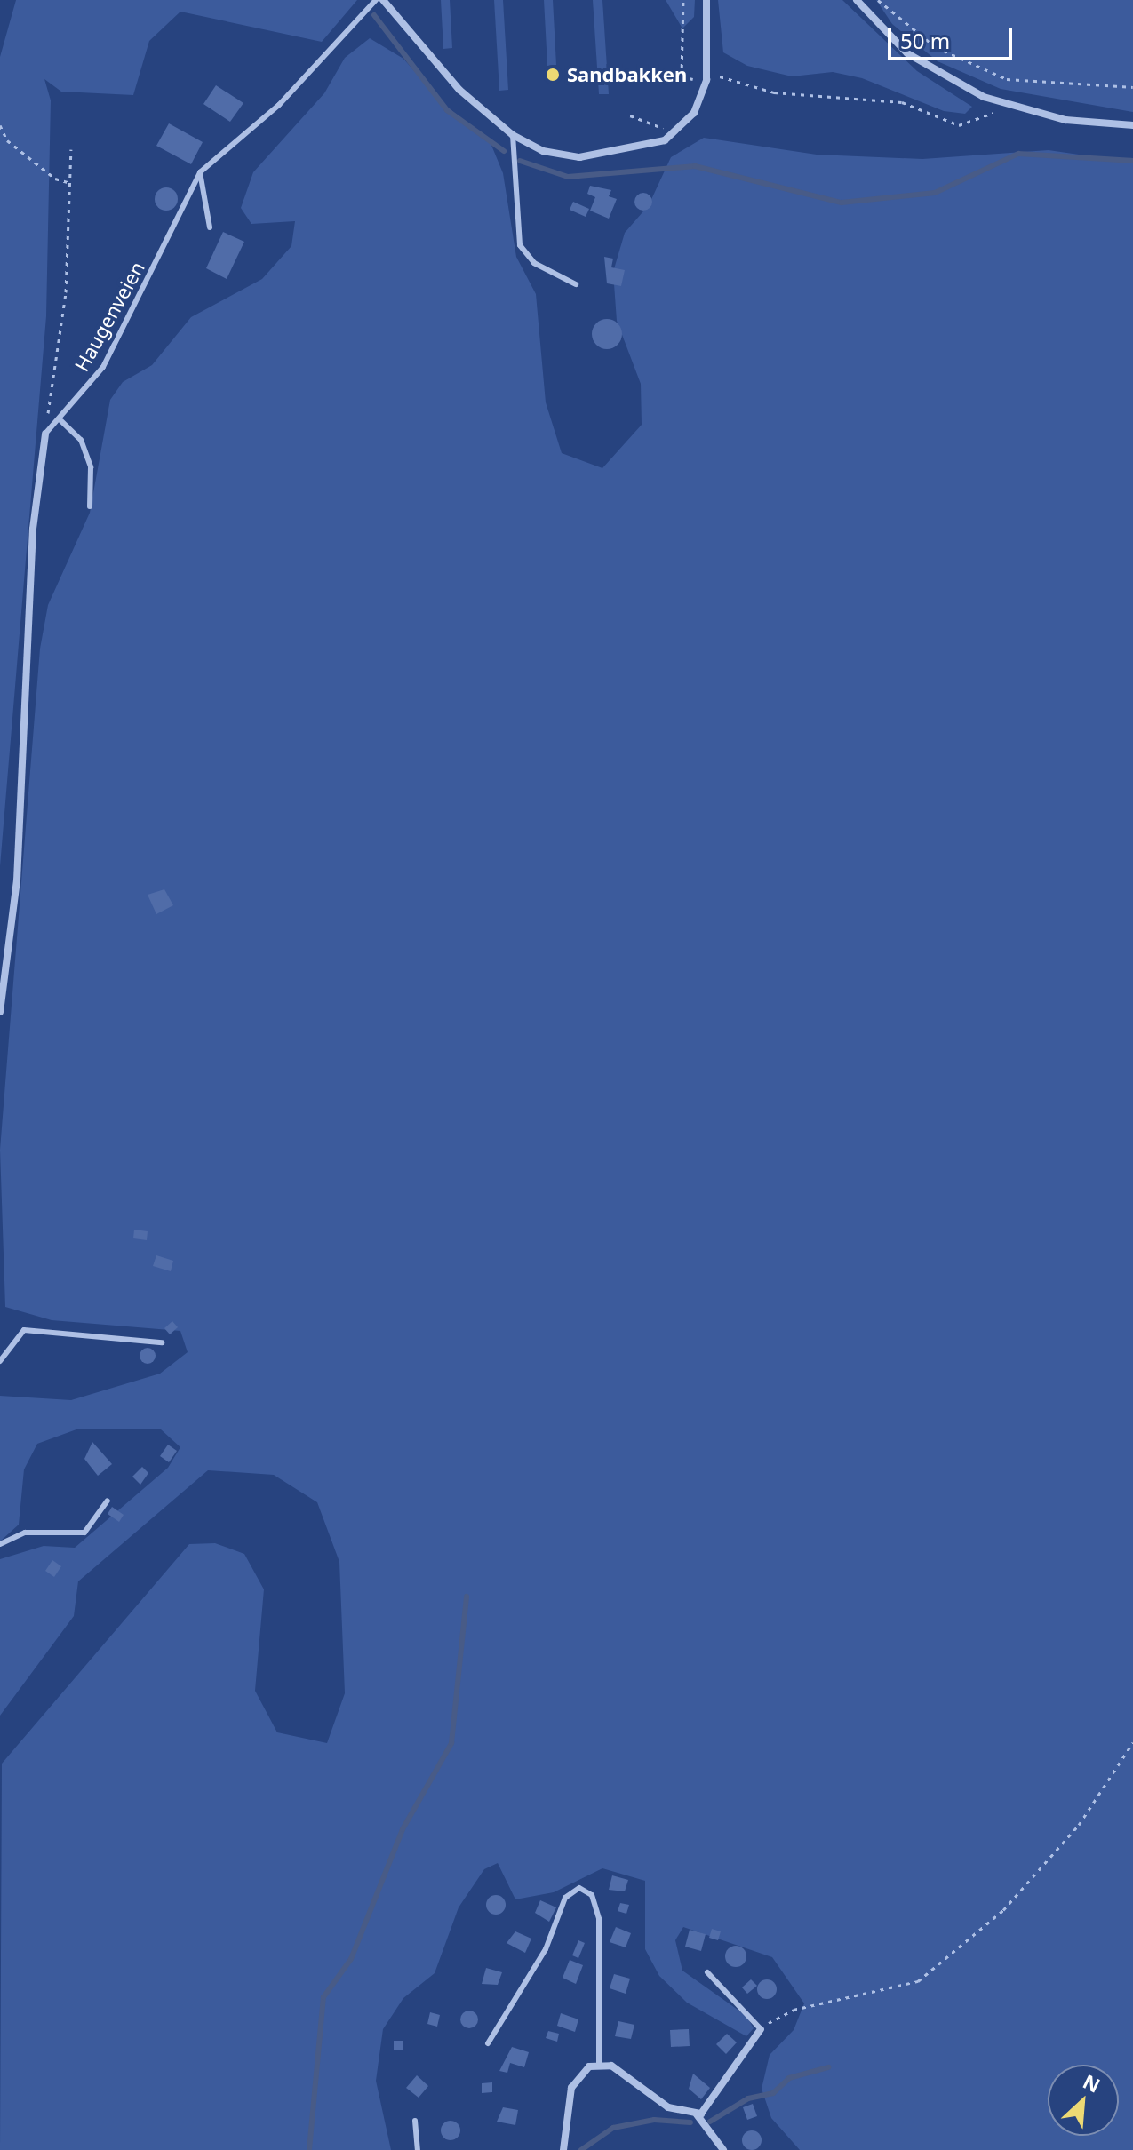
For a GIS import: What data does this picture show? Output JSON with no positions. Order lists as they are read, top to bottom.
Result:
{
  "streets": {
    "lane": ["Haugenveien"]
  },
  "places": ["Sandbakken"],
  "scale_bar": "50 m",
  "north": "top right"
}
